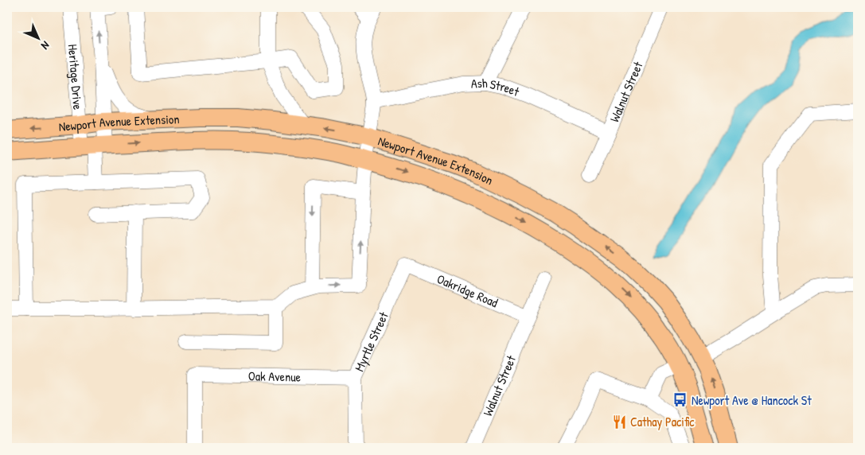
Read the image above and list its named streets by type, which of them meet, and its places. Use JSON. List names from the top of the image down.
{
  "streets": {
    "main road": ["Newport Avenue Extension"],
    "street": [
      "Heritage Drive",
      "Ash Street",
      "Walnut Street",
      "Oakridge Road",
      "Myrtle Street",
      "Oak Avenue"
    ]
  },
  "crossings": [
    ["Heritage Drive", "Newport Avenue Extension"],
    ["Ash Street", "Walnut Street"],
    ["Walnut Street", "Oakridge Road"],
    ["Oakridge Road", "Myrtle Street"],
    ["Myrtle Street", "Oak Avenue"]
  ],
  "places": {
    "bus stop": ["Newport Ave @ Hancock St"],
    "restaurant": ["Cathay Pacific"]
  },
  "north": "bottom right"
}
